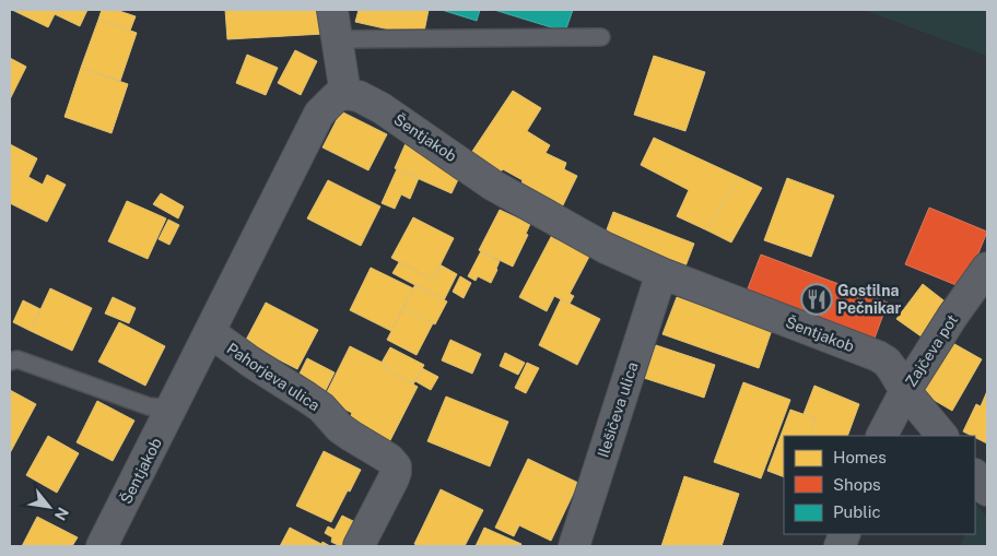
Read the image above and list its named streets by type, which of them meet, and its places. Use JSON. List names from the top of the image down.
{
  "streets": {
    "street": [
      "Šentjakob",
      "Zajčeva pot",
      "Pahorjeva ulica",
      "Ilešičeva ulica"
    ]
  },
  "crossings": [
    ["Šentjakob", "Zajčeva pot"],
    ["Šentjakob", "Pahorjeva ulica"],
    ["Šentjakob", "Ilešičeva ulica"]
  ],
  "places": {
    "restaurant": ["Gostilna Pečnikar"]
  },
  "legend": ["Homes", "Shops", "Public"],
  "north": "bottom right"
}
